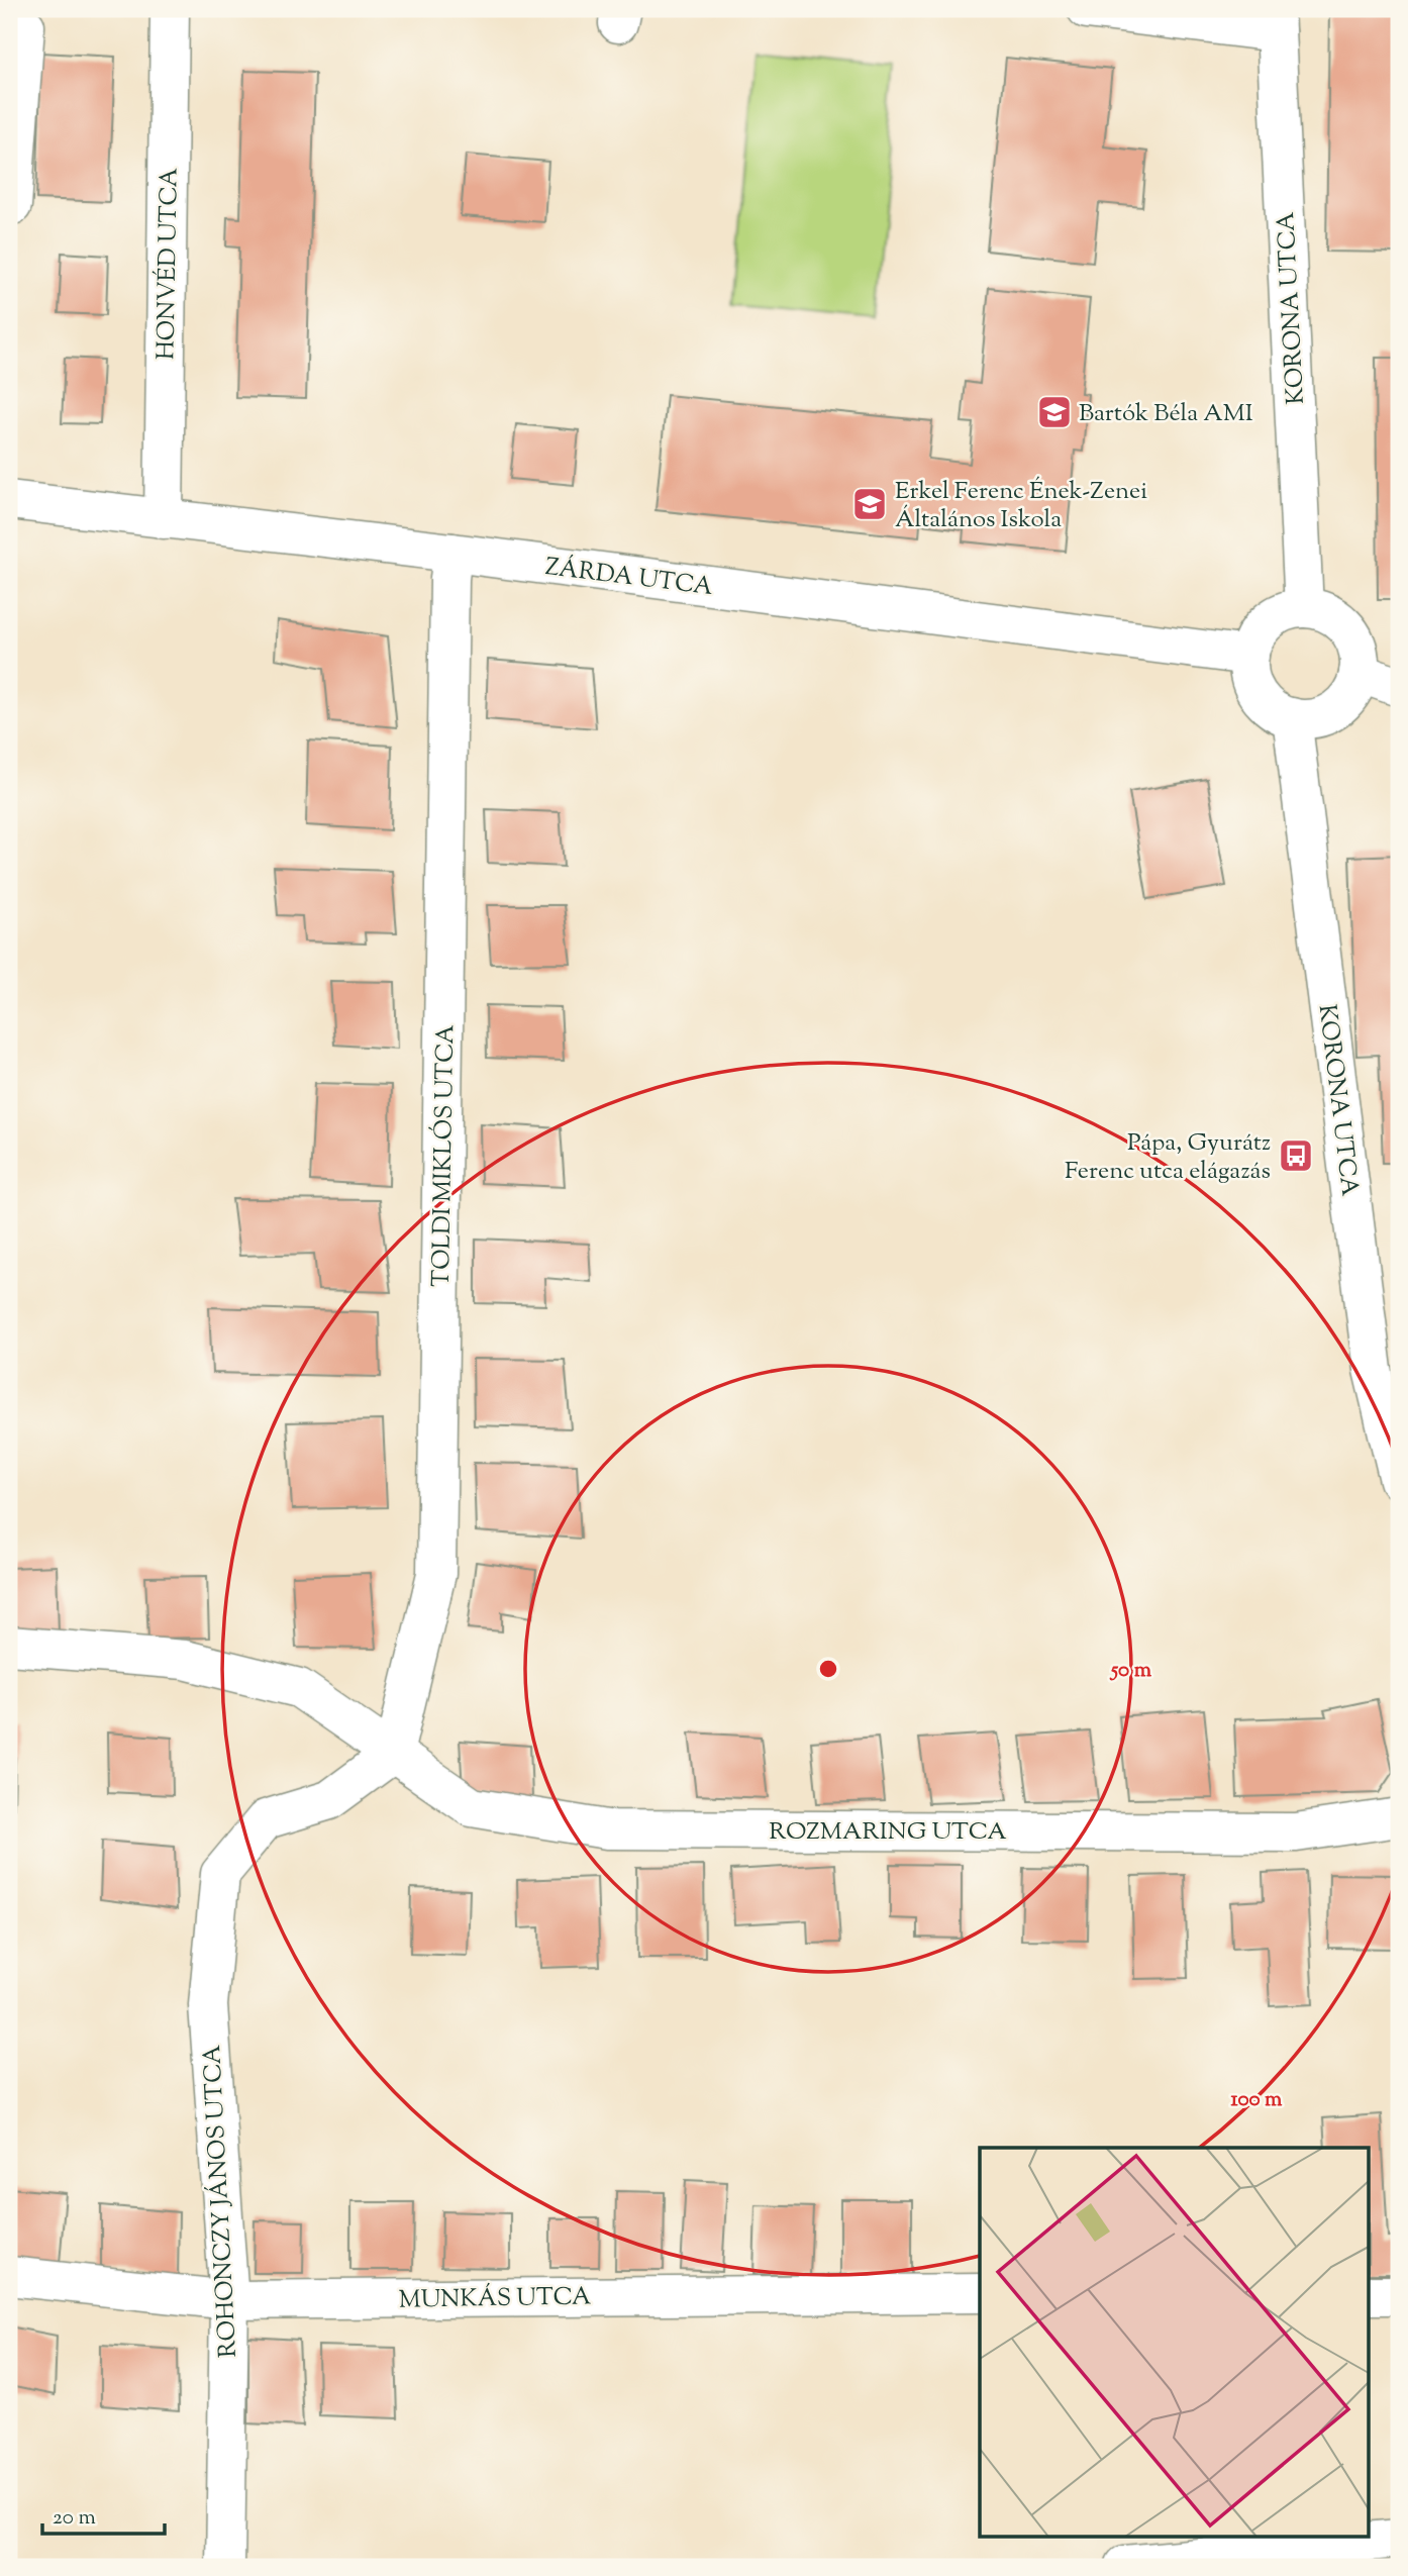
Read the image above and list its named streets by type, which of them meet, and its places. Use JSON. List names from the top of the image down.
{
  "streets": {
    "street": [
      "HONVÉD UTCA",
      "KORONA UTCA",
      "ZÁRDA UTCA",
      "TOLDI MIKLÓS UTCA",
      "ROZMARING UTCA",
      "ROHONCZY JÁNOS UTCA",
      "MUNKÁS UTCA"
    ]
  },
  "crossings": [
    ["HONVÉD UTCA", "ZÁRDA UTCA"],
    ["KORONA UTCA", "ZÁRDA UTCA"],
    ["ZÁRDA UTCA", "TOLDI MIKLÓS UTCA"],
    ["TOLDI MIKLÓS UTCA", "ROZMARING UTCA"],
    ["TOLDI MIKLÓS UTCA", "ROHONCZY JÁNOS UTCA"],
    ["ROZMARING UTCA", "ROHONCZY JÁNOS UTCA"],
    ["ROHONCZY JÁNOS UTCA", "MUNKÁS UTCA"]
  ],
  "places": {
    "school or university": ["Bartók Béla AMI", "Erkel Ferenc Ének-Zenei Általános Iskola"],
    "bus stop": ["Pápa, Gyurátz Ferenc utca elágazás"]
  },
  "scale_bar": "20 m",
  "rings": ["50 m", "100 m"]
}
